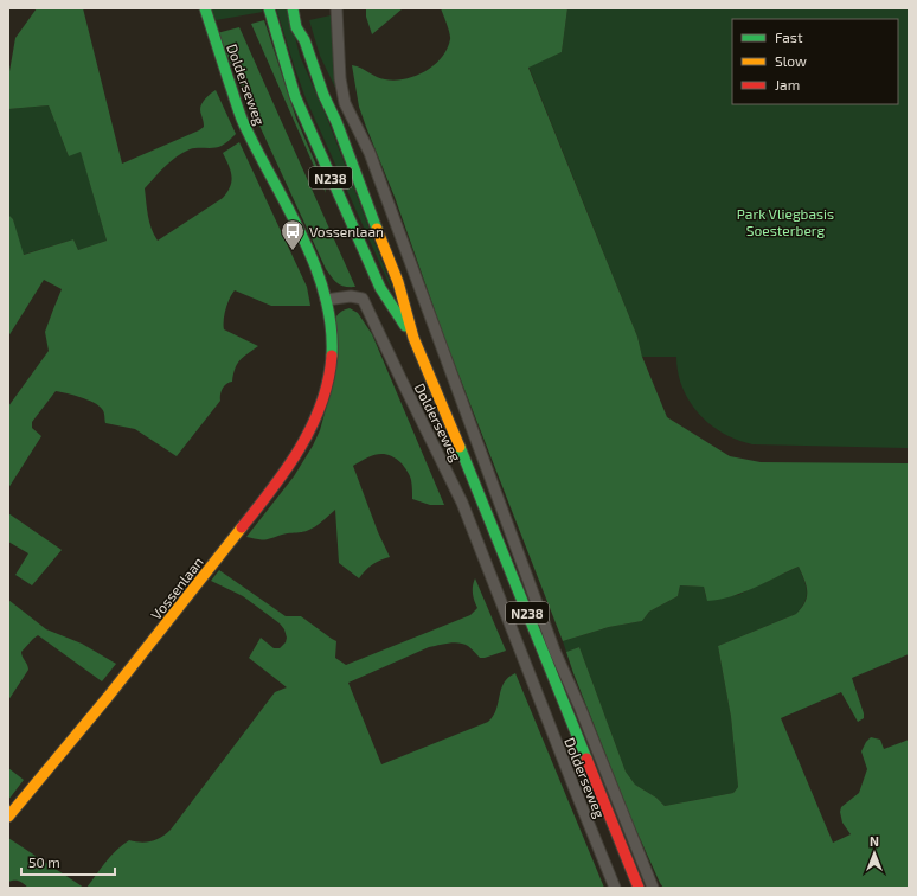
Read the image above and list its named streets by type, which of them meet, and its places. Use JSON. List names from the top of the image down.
{
  "streets": {
    "main road": ["Dolderseweg", "N238", "Vossenlaan"]
  },
  "crossings": [
    ["Dolderseweg", "Vossenlaan"]
  ],
  "parks": ["Park Vliegbasis Soesterberg"],
  "places": {
    "bus stop": ["Vossenlaan"]
  },
  "legend": ["Fast", "Slow", "Jam"],
  "scale_bar": "50 m",
  "north": "top"
}
